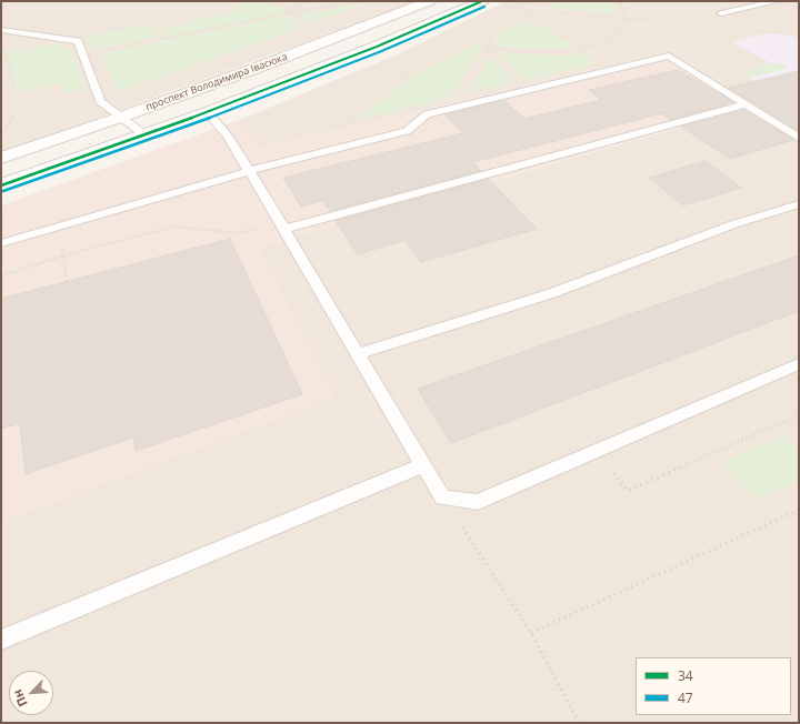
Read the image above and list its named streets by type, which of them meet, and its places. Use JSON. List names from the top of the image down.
{
  "streets": {
    "main road": ["проспект Володимира Івасюка"]
  },
  "lines": ["transit line 34", "transit line 47"],
  "legend": ["34", "47"],
  "north": "bottom left"
}
